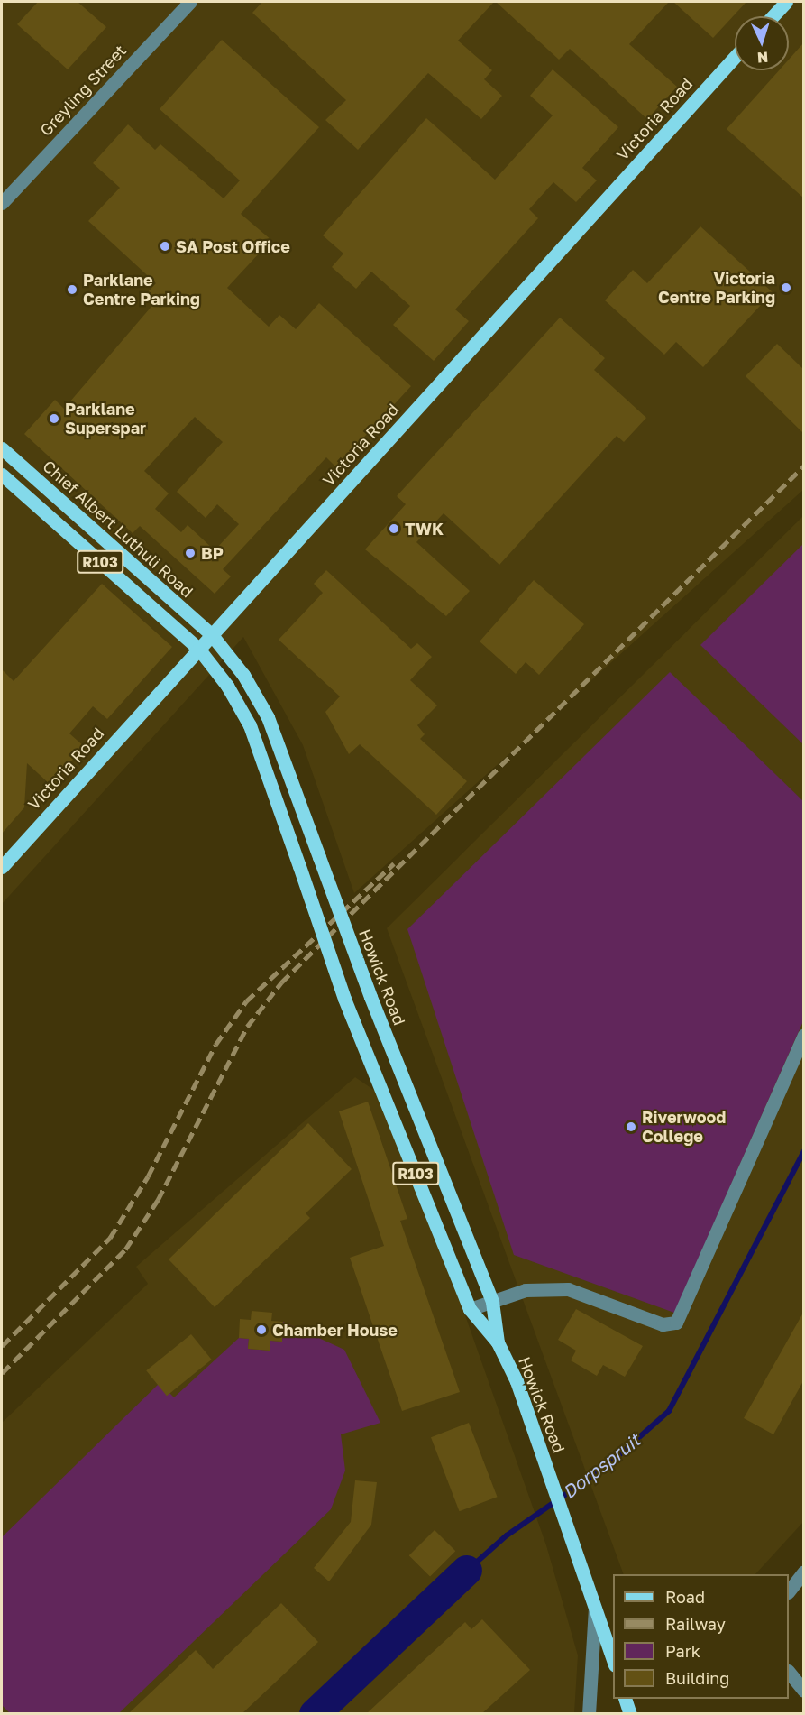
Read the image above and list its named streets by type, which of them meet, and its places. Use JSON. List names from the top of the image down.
{
  "streets": {
    "main road": [
      "Victoria Road",
      "Chief Albert Luthuli Road",
      "R103",
      "Howick Road"
    ],
    "street": ["Greyling Street"]
  },
  "crossings": [
    ["Victoria Road", "Chief Albert Luthuli Road"],
    ["Victoria Road", "R103"],
    ["Victoria Road", "Howick Road"],
    ["Chief Albert Luthuli Road", "Howick Road"],
    ["R103", "Howick Road"]
  ],
  "water": ["Dorpspruit"],
  "places": [
    "SA Post Office",
    "Victoria Centre Parking",
    "Parklane Centre Parking",
    "Parklane Superspar",
    "TWK",
    "BP",
    "Riverwood College",
    "Chamber House"
  ],
  "legend": [
    "Road",
    "Railway",
    "Park",
    "Building"
  ],
  "north": "bottom"
}
